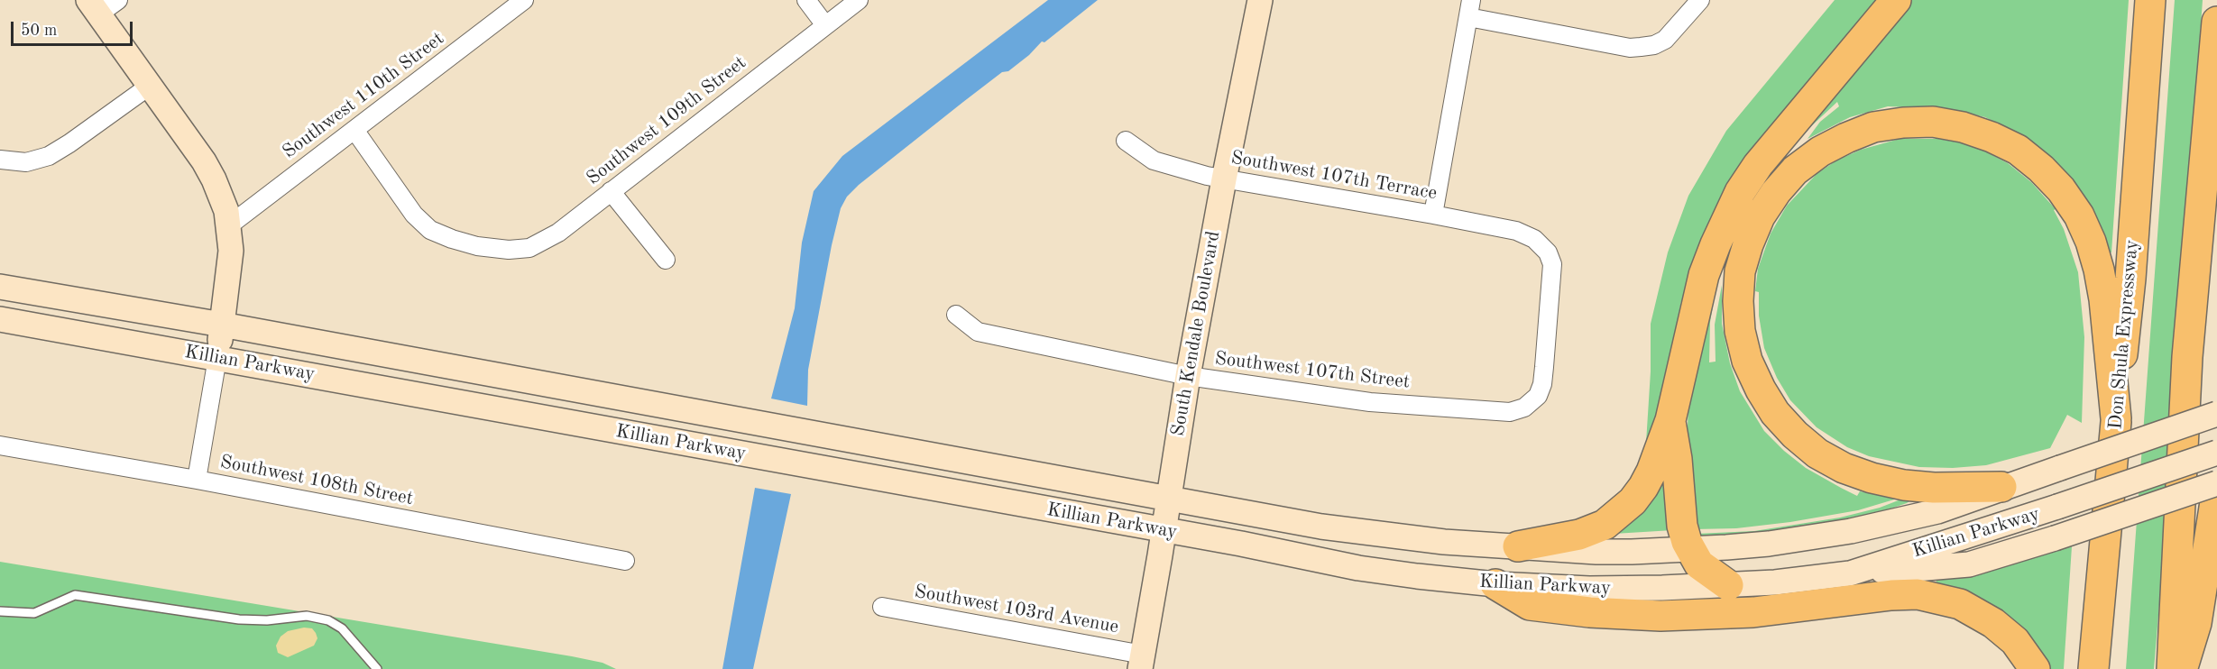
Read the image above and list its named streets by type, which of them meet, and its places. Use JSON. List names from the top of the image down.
{
  "streets": {
    "highway": ["Don Shula Expressway"],
    "main road": ["South Kendale Boulevard", "Killian Parkway"],
    "street": [
      "Southwest 110th Street",
      "Southwest 109th Street",
      "Southwest 107th Terrace",
      "Southwest 107th Street",
      "Southwest 108th Street",
      "Southwest 103rd Avenue"
    ]
  },
  "crossings": [
    ["Southwest 110th Street", "Southwest 109th Street"],
    ["Southwest 107th Terrace", "South Kendale Boulevard"],
    ["Southwest 107th Terrace", "Southwest 107th Street"],
    ["South Kendale Boulevard", "Killian Parkway"],
    ["South Kendale Boulevard", "Southwest 107th Street"],
    ["South Kendale Boulevard", "Southwest 103rd Avenue"]
  ],
  "scale_bar": "50 m"
}
